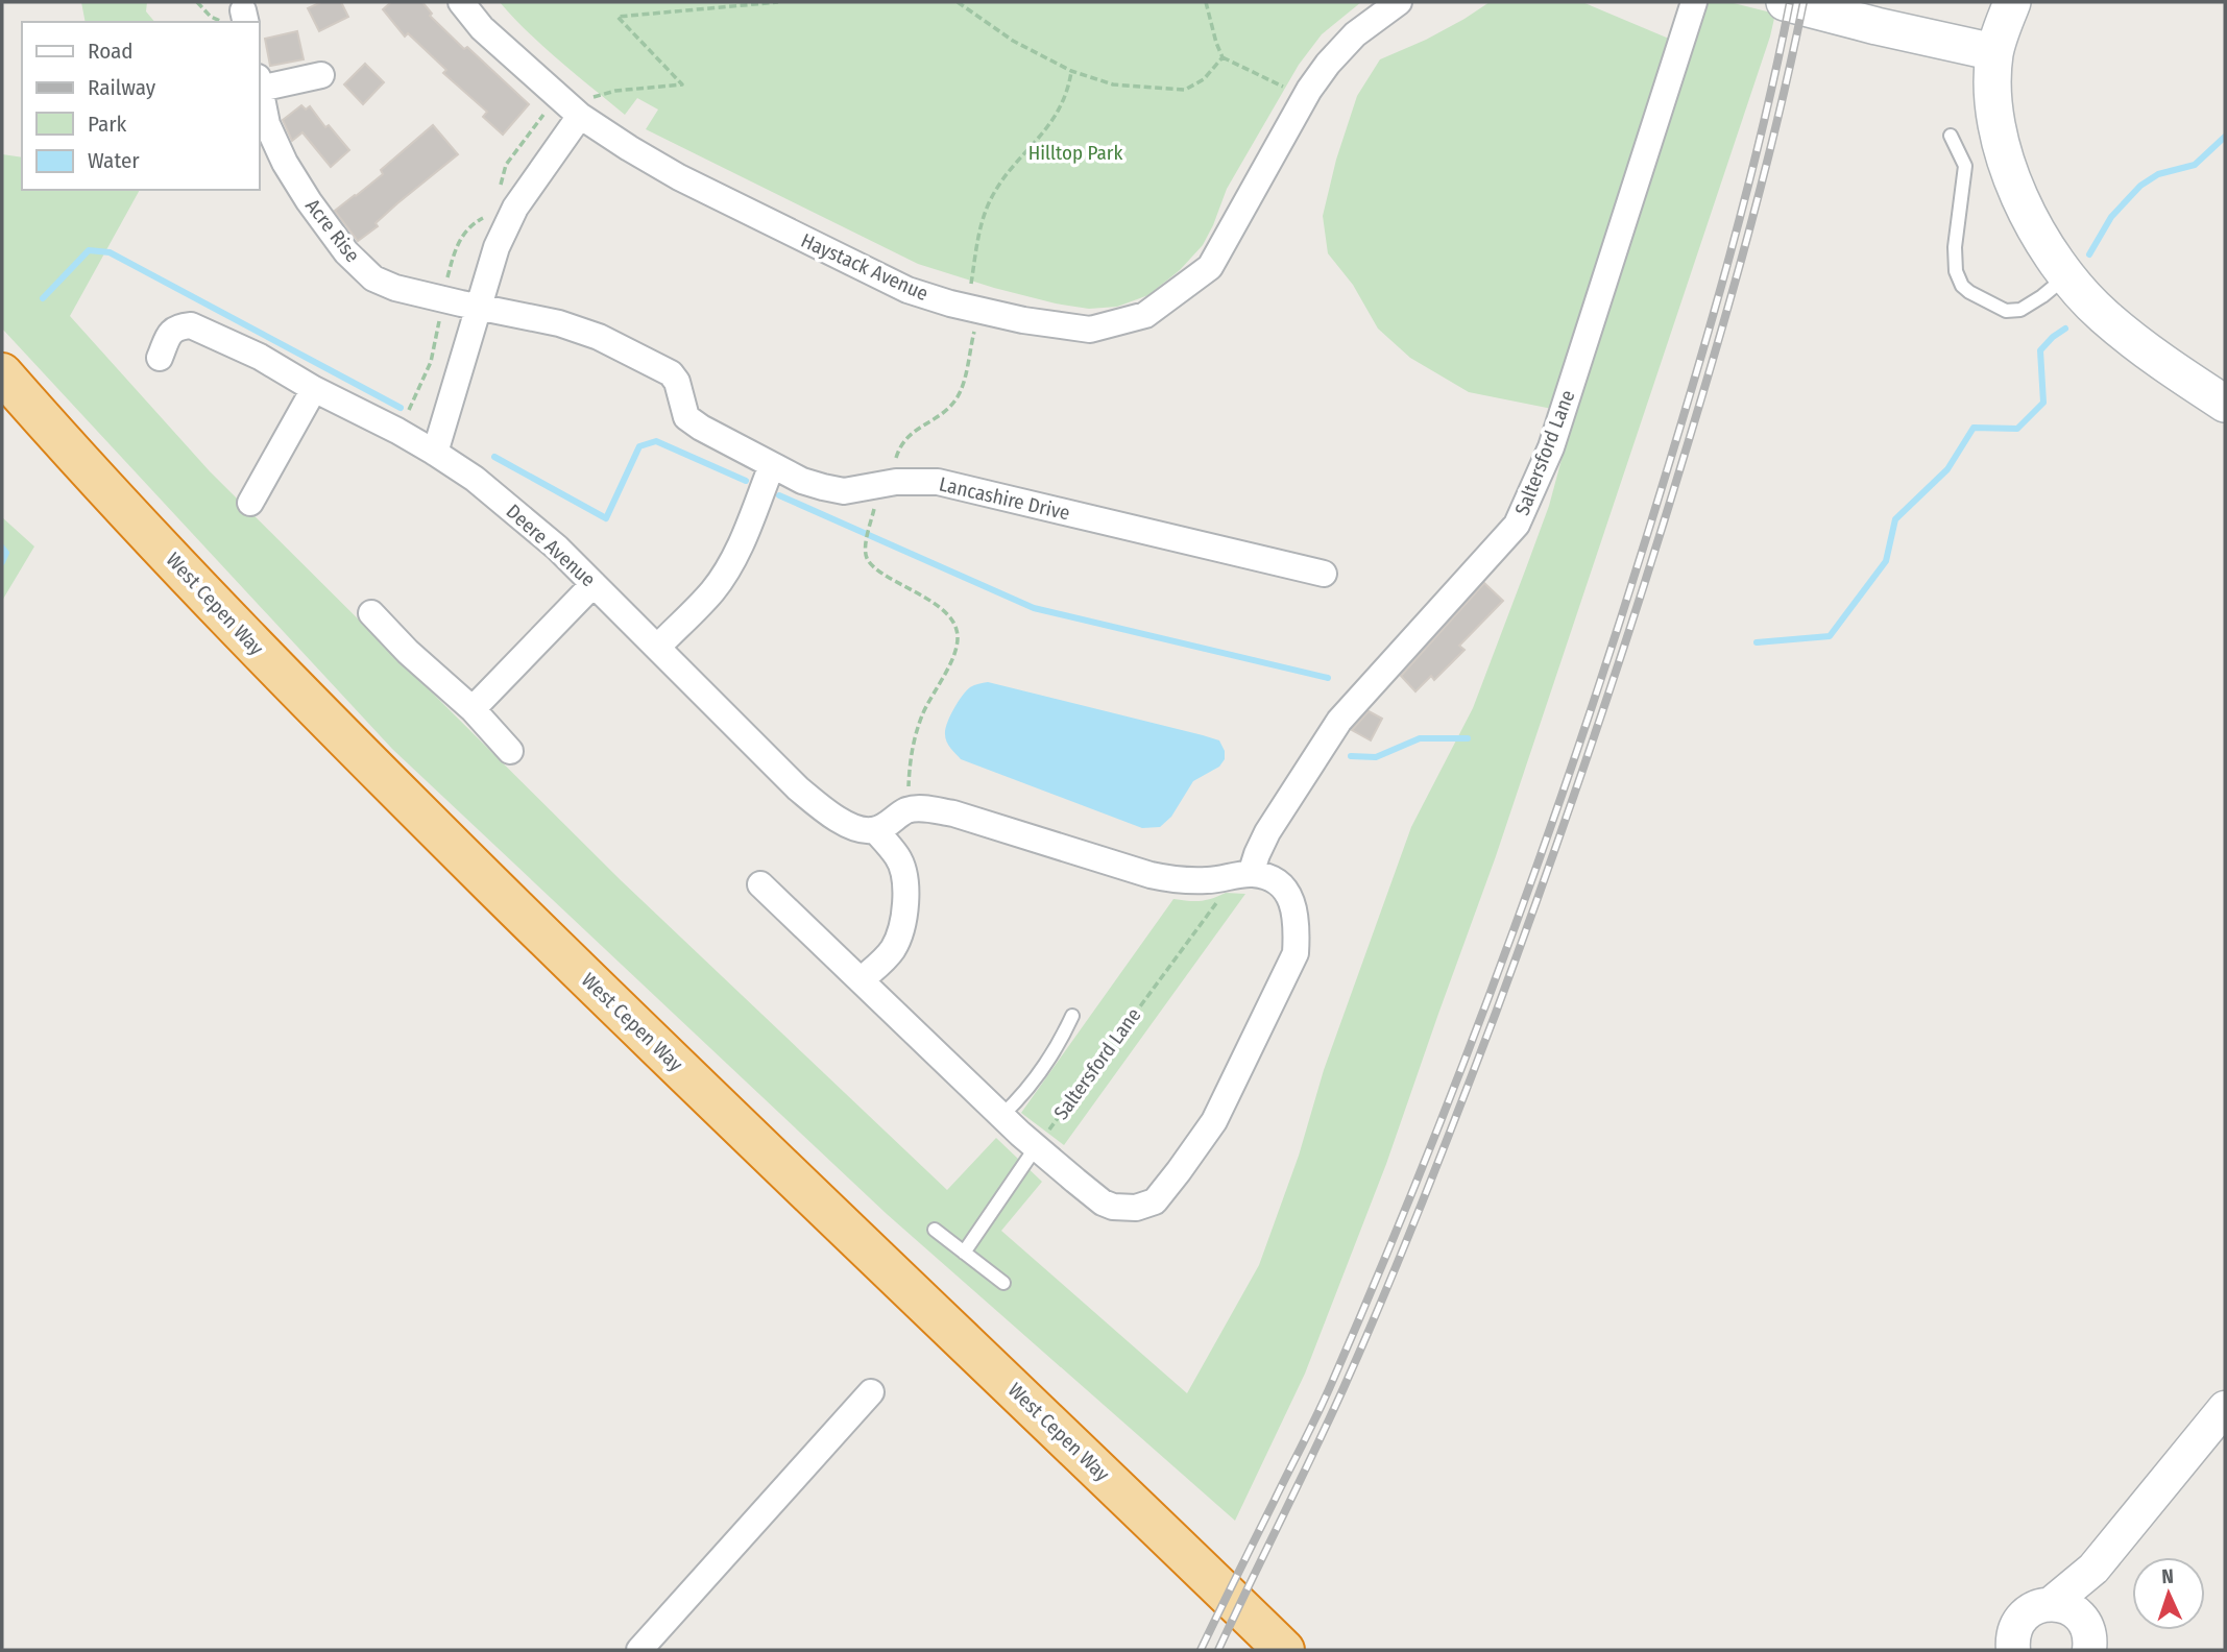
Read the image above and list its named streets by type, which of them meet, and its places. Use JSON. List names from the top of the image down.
{
  "streets": {
    "highway": ["West Cepen Way"],
    "street": [
      "Acre Rise",
      "Haystack Avenue",
      "Saltersford Lane",
      "Lancashire Drive",
      "Deere Avenue"
    ]
  },
  "crossings": [
    ["Acre Rise", "Lancashire Drive"]
  ],
  "parks": ["Hilltop Park"],
  "legend": [
    "Road",
    "Railway",
    "Park",
    "Water"
  ],
  "north": "top"
}
